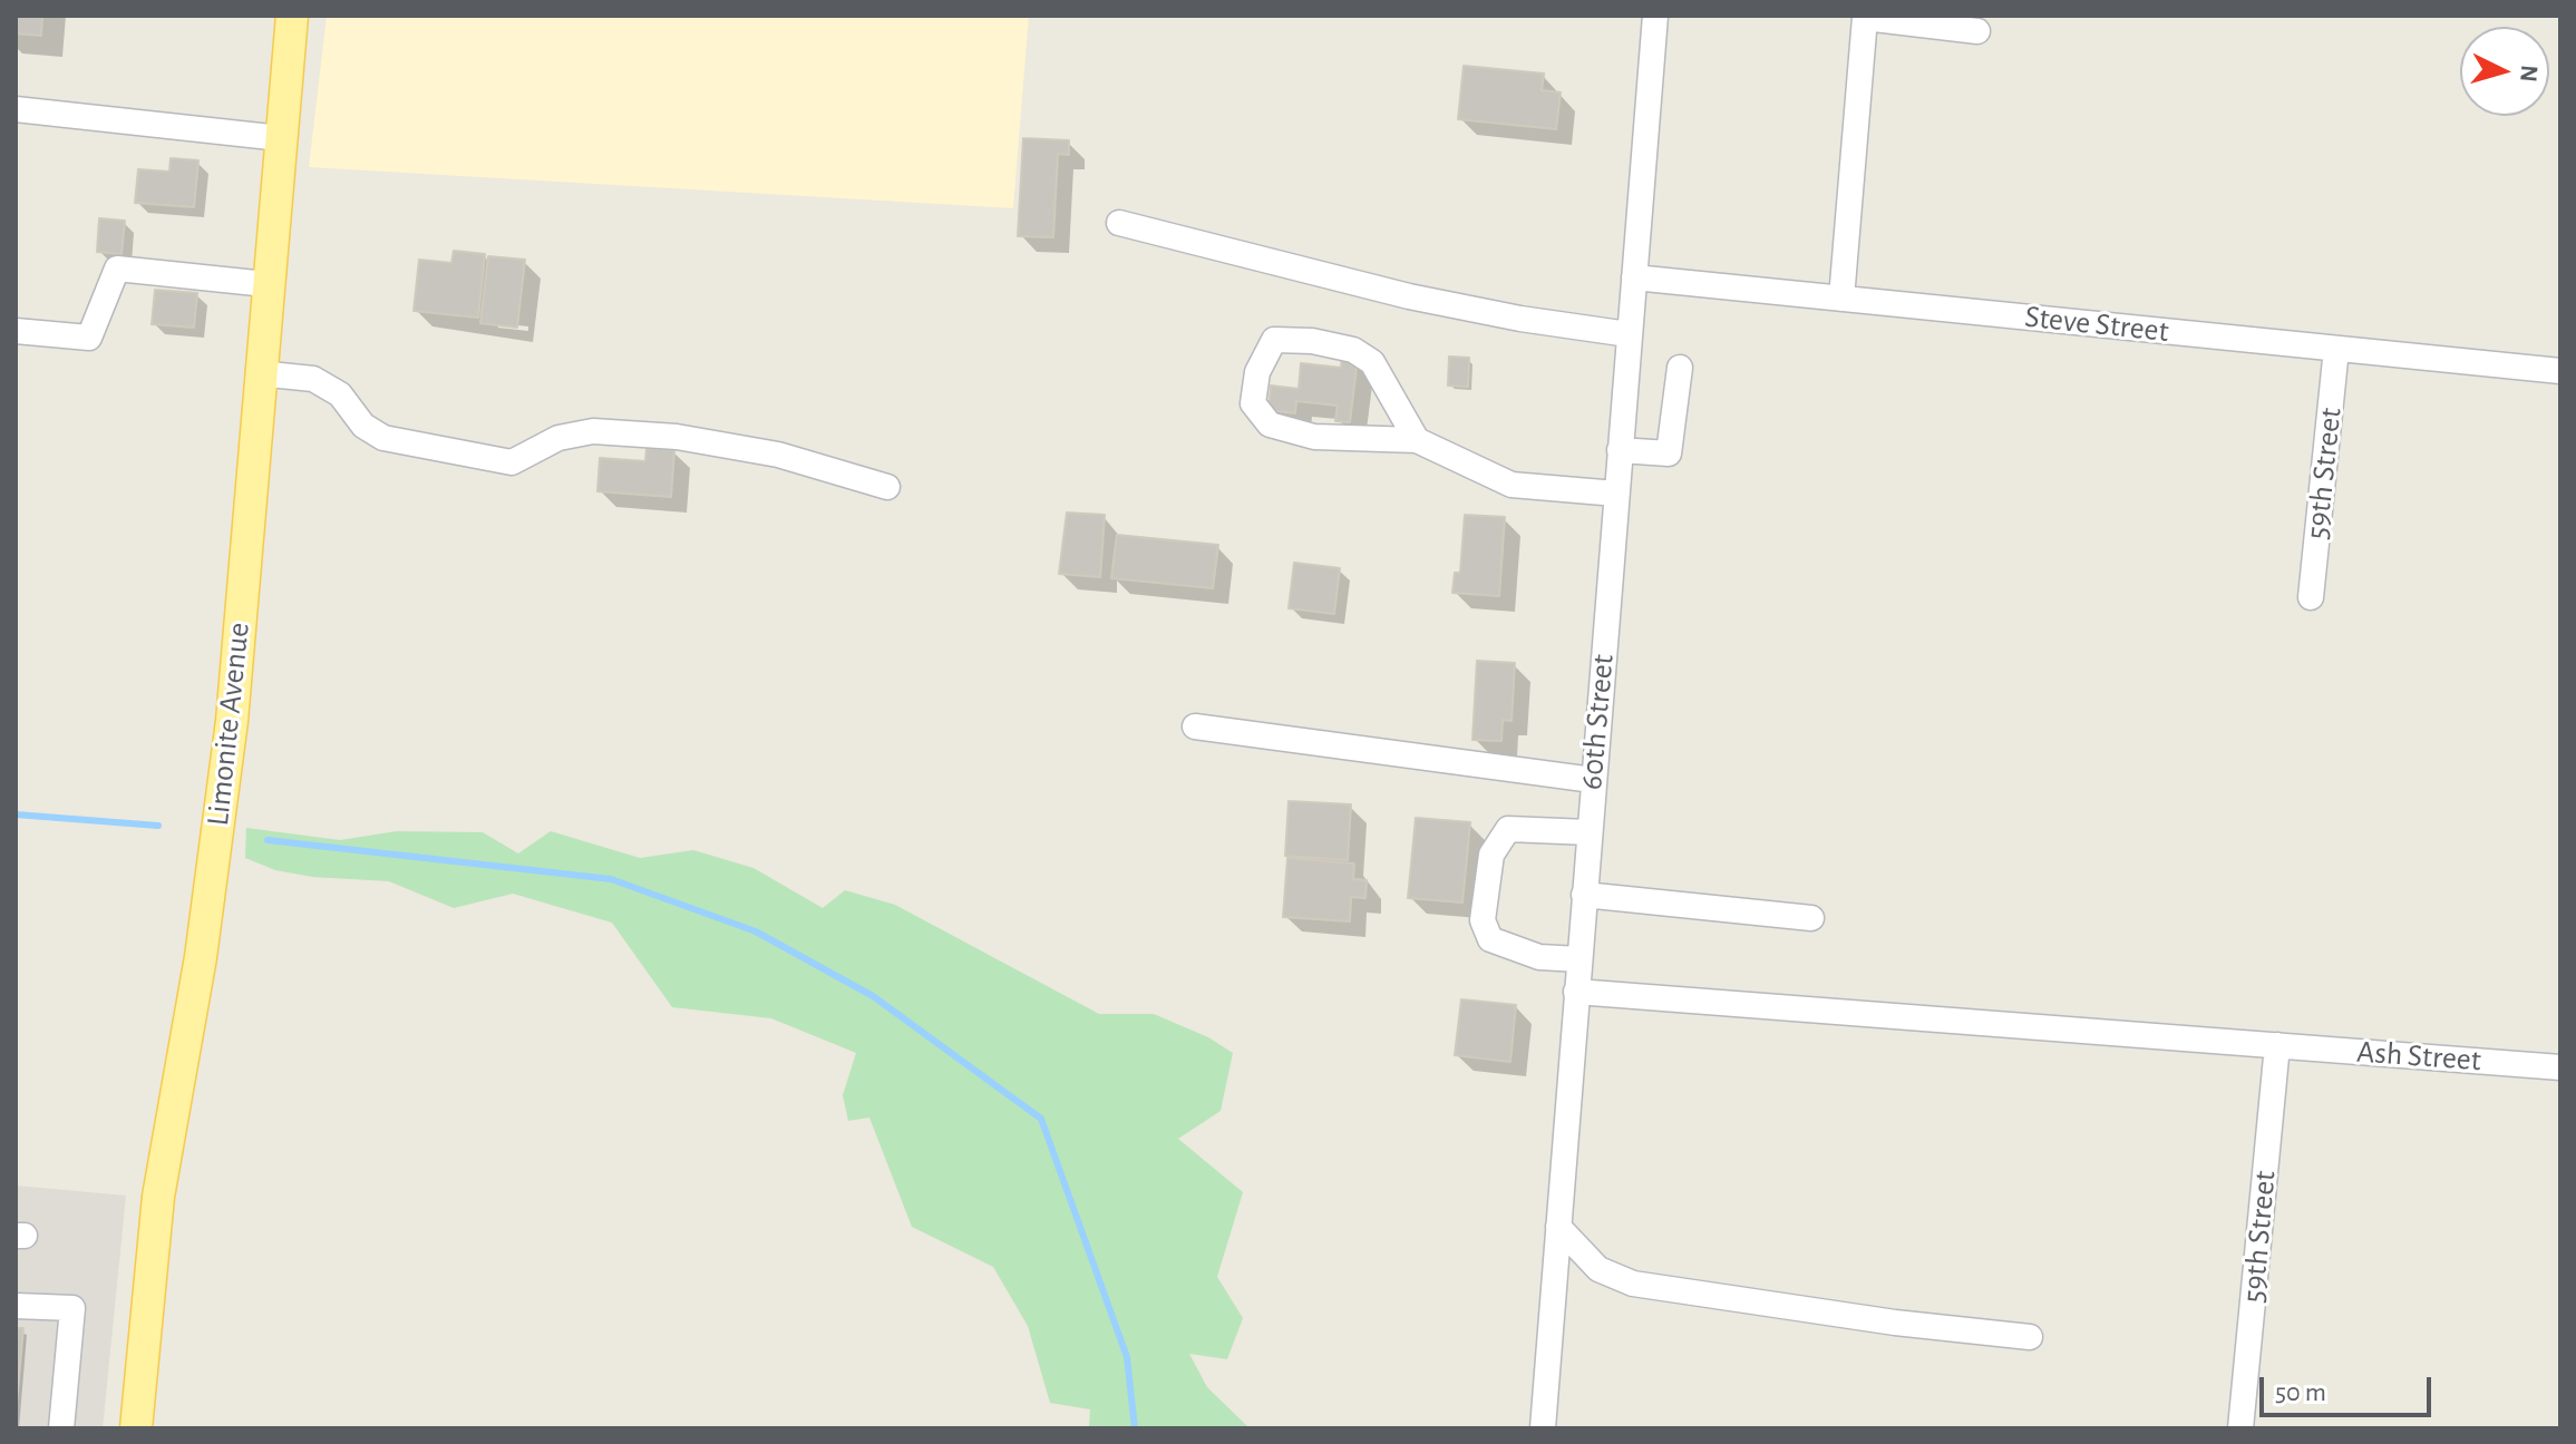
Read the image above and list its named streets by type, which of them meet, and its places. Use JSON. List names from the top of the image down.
{
  "streets": {
    "main road": ["Limonite Avenue"],
    "street": [
      "Steve Street",
      "59th Street",
      "60th Street",
      "Ash Street"
    ]
  },
  "crossings": [
    ["Steve Street", "59th Street"],
    ["Steve Street", "60th Street"],
    ["59th Street", "Ash Street"],
    ["60th Street", "Ash Street"]
  ],
  "scale_bar": "50 m",
  "north": "right"
}
